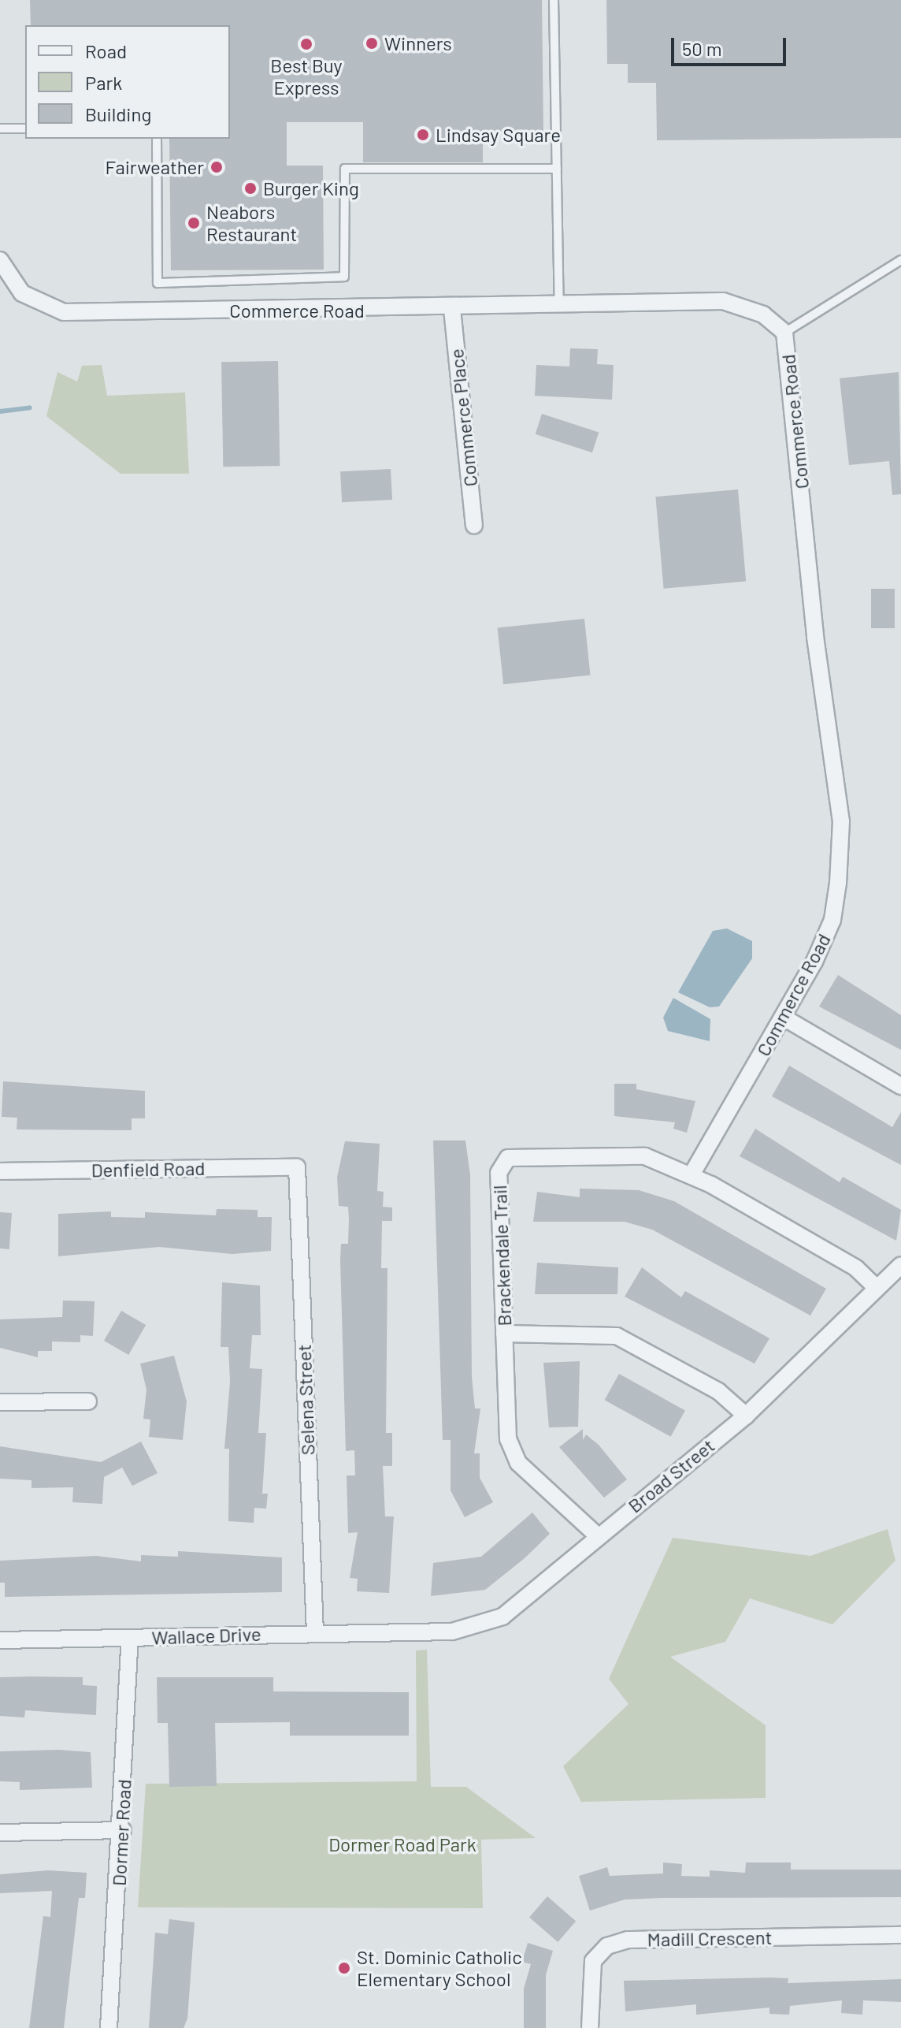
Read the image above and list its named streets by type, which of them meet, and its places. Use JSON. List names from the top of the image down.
{
  "streets": {
    "street": [
      "Commerce Road",
      "Commerce Place",
      "Denfield Road",
      "Brackendale Trail",
      "Selena Street",
      "Broad Street",
      "Wallace Drive",
      "Dormer Road",
      "Madill Crescent"
    ]
  },
  "crossings": [
    ["Commerce Road", "Commerce Place"],
    ["Commerce Road", "Brackendale Trail"],
    ["Denfield Road", "Selena Street"],
    ["Brackendale Trail", "Broad Street"],
    ["Selena Street", "Wallace Drive"],
    ["Broad Street", "Wallace Drive"],
    ["Wallace Drive", "Dormer Road"]
  ],
  "parks": ["Dormer Road Park"],
  "places": [
    "Winners",
    "Best Buy Express",
    "Lindsay Square",
    "Fairweather",
    "Burger King",
    "Neabors Restaurant",
    "St. Dominic Catholic Elementary School"
  ],
  "legend": ["Road", "Park", "Building"],
  "scale_bar": "50 m"
}
